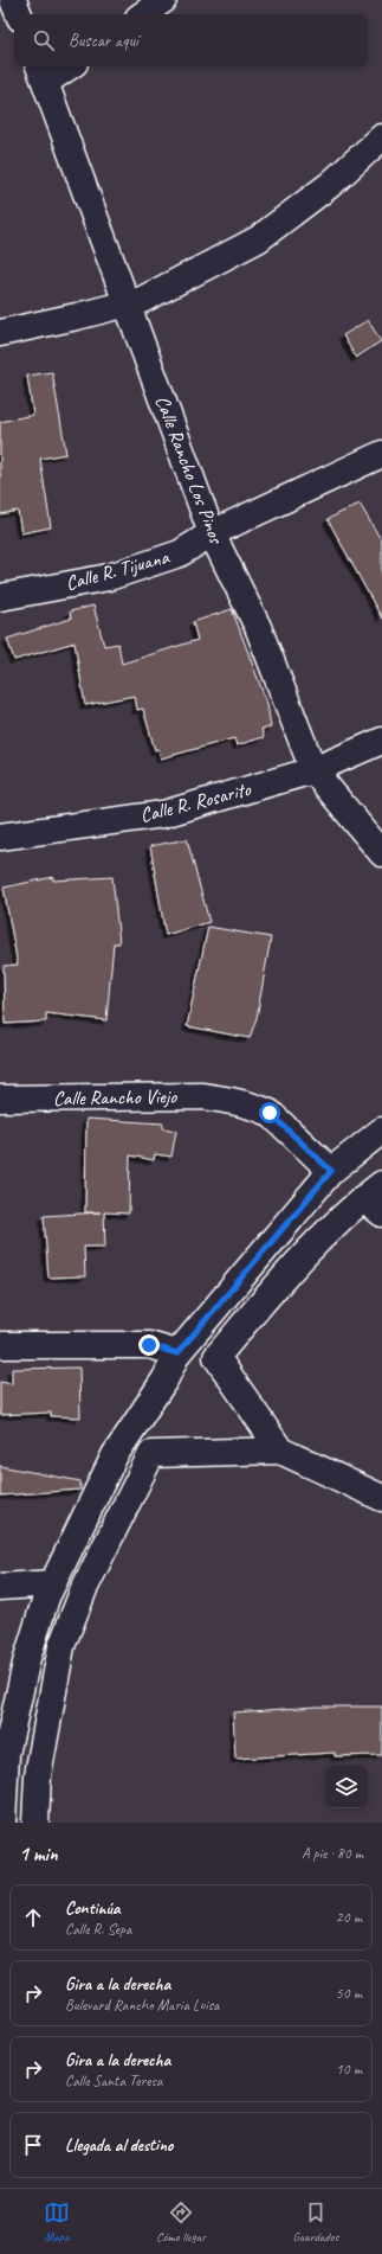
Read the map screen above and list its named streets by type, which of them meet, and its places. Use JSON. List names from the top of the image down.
{
  "streets": {
    "street": [
      "Calle Rancho Los Pinos",
      "Calle R. Tijuana",
      "Calle R. Rosarito",
      "Calle Rancho Viejo"
    ]
  },
  "crossings": [
    ["Calle Rancho Los Pinos", "Calle R. Tijuana"],
    ["Calle Rancho Los Pinos", "Calle R. Rosarito"]
  ],
  "page": {
    "search": "Buscar aquí",
    "heading": ["1 min", "A pie · 80 m"],
    "list": [
      ["Continúa", "Calle R. Sepa", "20 m"],
      ["Gira a la derecha", "Bulevard Rancho Maria Luisa", "50 m"],
      ["Gira a la derecha", "Calle Santa Teresa", "10 m"],
      "Llegada al destino"
    ],
    "nav": ["Mapa", "Cómo llegar", "Guardados"]
  }
}
